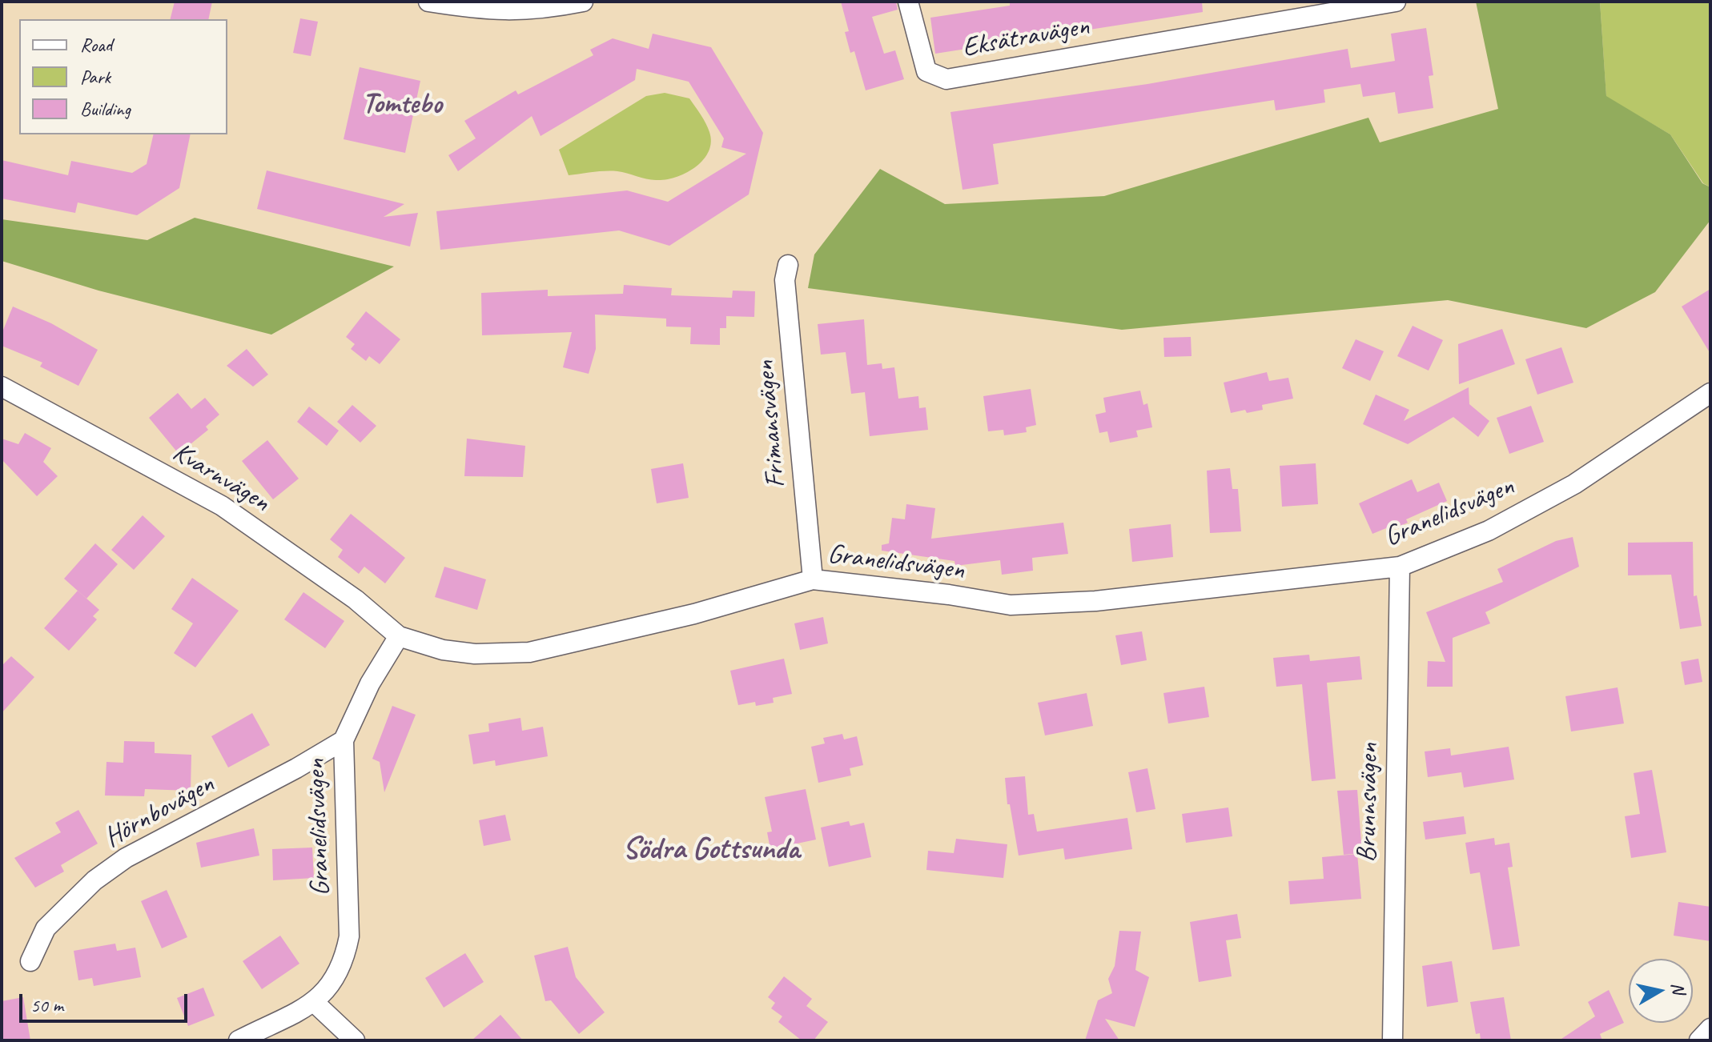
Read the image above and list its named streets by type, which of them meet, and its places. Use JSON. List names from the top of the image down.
{
  "streets": {
    "street": [
      "Eksätravägen",
      "Frimansvägen",
      "Kvarnvägen",
      "Granelidsvägen",
      "Brunnsvägen",
      "Hörnbovägen"
    ]
  },
  "crossings": [
    ["Frimansvägen", "Granelidsvägen"],
    ["Kvarnvägen", "Granelidsvägen"],
    ["Granelidsvägen", "Brunnsvägen"],
    ["Granelidsvägen", "Hörnbovägen"]
  ],
  "districts": ["Tomtebo", "Södra Gottsunda"],
  "legend": ["Road", "Park", "Building"],
  "scale_bar": "50 m",
  "north": "right"
}
